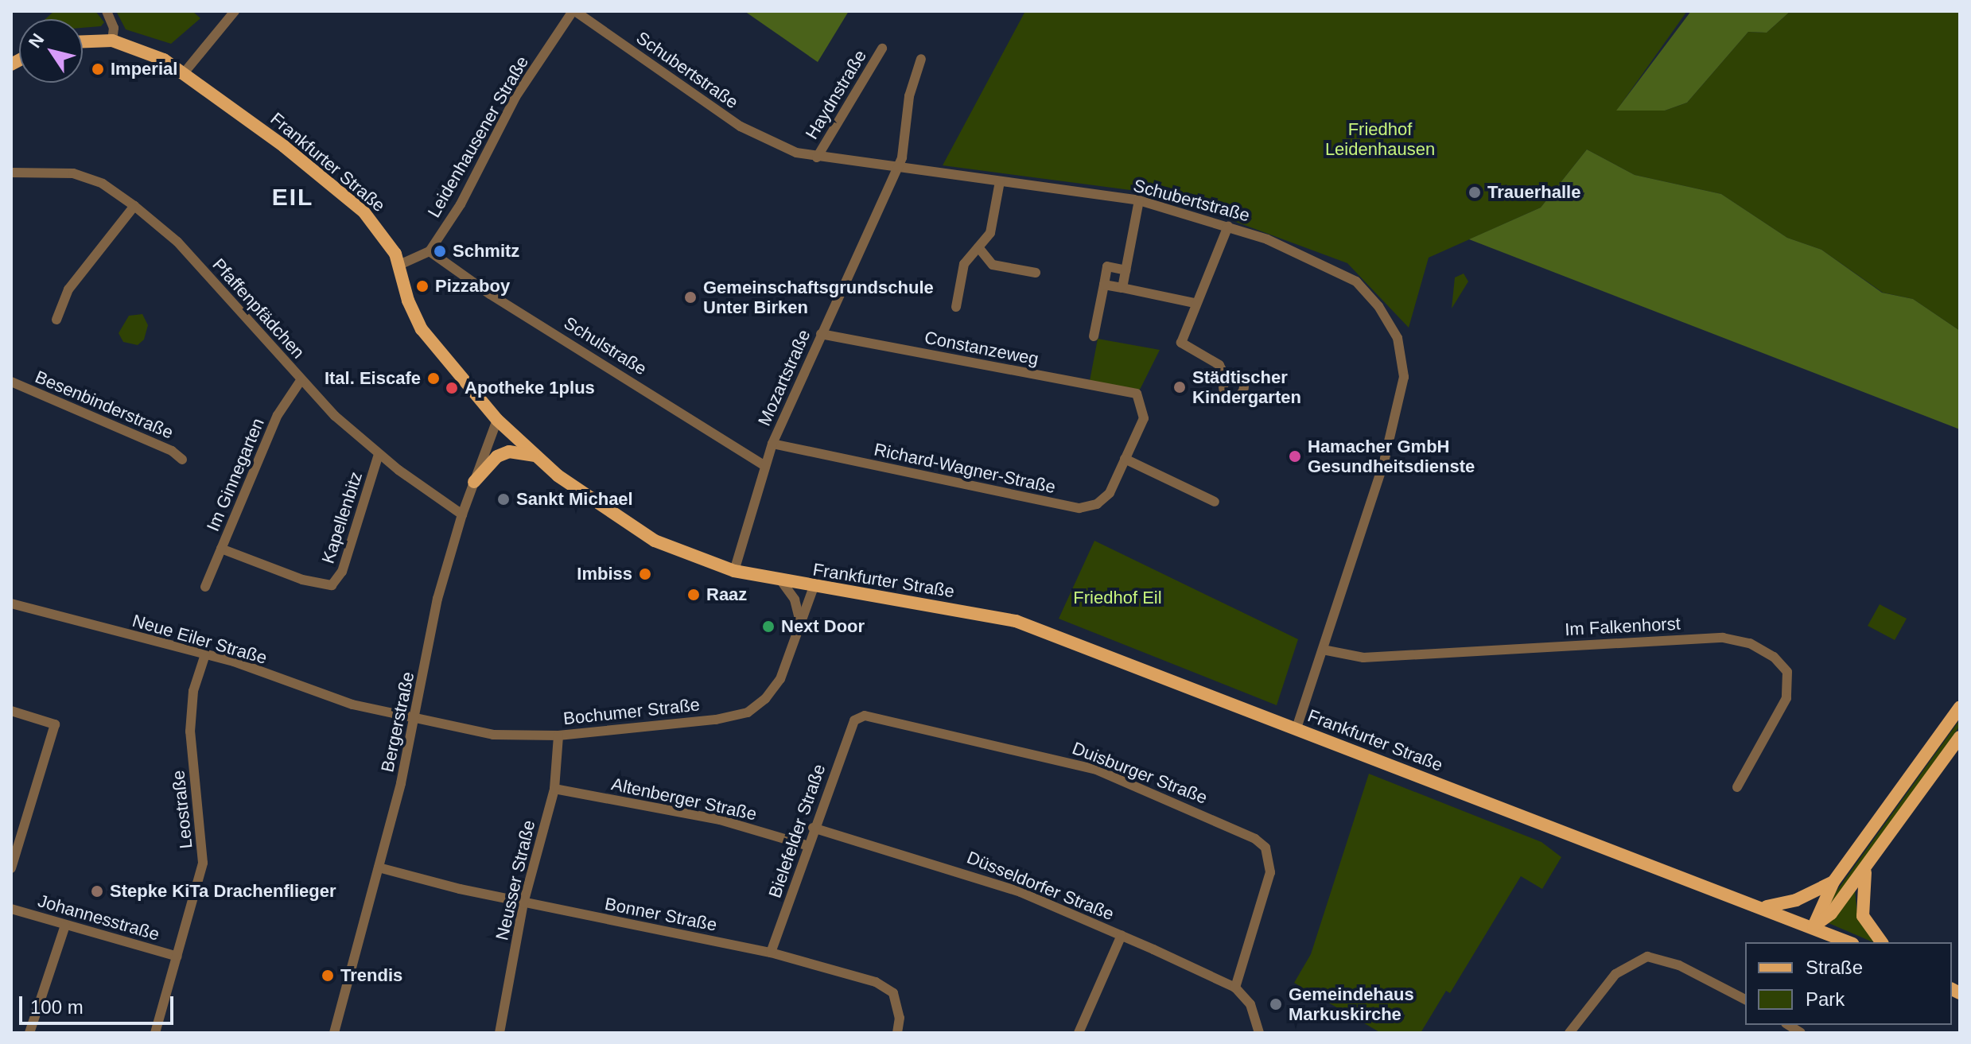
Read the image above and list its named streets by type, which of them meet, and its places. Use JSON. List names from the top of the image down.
{
  "streets": {
    "main road": ["Frankfurter Straße"],
    "street": [
      "Schubertstraße",
      "Haydnstraße",
      "Leidenhausener Straße",
      "Pfaffenpfädchen",
      "Schulstraße",
      "Constanzeweg",
      "Mozartstraße",
      "Besenbinderstraße",
      "Richard-Wagner-Straße",
      "Im Ginnegarten",
      "Kapellenbitz",
      "Im Falkenhorst",
      "Neue Eiler Straße",
      "Bochumer Straße",
      "Bergerstraße",
      "Duisburger Straße",
      "Altenberger Straße",
      "Leostraße",
      "Bielefelder Straße",
      "Neusser Straße",
      "Düsseldorfer Straße",
      "Bonner Straße",
      "Johannesstraße"
    ]
  },
  "crossings": [
    ["Schubertstraße", "Haydnstraße"],
    ["Schubertstraße", "Leidenhausener Straße"],
    ["Schubertstraße", "Frankfurter Straße"],
    ["Schubertstraße", "Mozartstraße"],
    ["Schubertstraße", "Im Falkenhorst"],
    ["Leidenhausener Straße", "Schulstraße"],
    ["Frankfurter Straße", "Mozartstraße"],
    ["Frankfurter Straße", "Bochumer Straße"],
    ["Frankfurter Straße", "Bergerstraße"],
    ["Pfaffenpfädchen", "Im Ginnegarten"],
    ["Pfaffenpfädchen", "Kapellenbitz"],
    ["Pfaffenpfädchen", "Bergerstraße"],
    ["Schulstraße", "Mozartstraße"],
    ["Constanzeweg", "Mozartstraße"],
    ["Constanzeweg", "Richard-Wagner-Straße"],
    ["Mozartstraße", "Richard-Wagner-Straße"],
    ["Im Ginnegarten", "Kapellenbitz"],
    ["Neue Eiler Straße", "Bochumer Straße"],
    ["Neue Eiler Straße", "Bergerstraße"],
    ["Neue Eiler Straße", "Leostraße"],
    ["Bochumer Straße", "Bergerstraße"],
    ["Bochumer Straße", "Neusser Straße"],
    ["Bergerstraße", "Bonner Straße"],
    ["Duisburger Straße", "Bielefelder Straße"],
    ["Duisburger Straße", "Düsseldorfer Straße"],
    ["Altenberger Straße", "Bielefelder Straße"],
    ["Altenberger Straße", "Neusser Straße"],
    ["Leostraße", "Johannesstraße"],
    ["Bielefelder Straße", "Düsseldorfer Straße"],
    ["Bielefelder Straße", "Bonner Straße"],
    ["Neusser Straße", "Bonner Straße"]
  ],
  "districts": ["EIL"],
  "parks": ["Friedhof Leidenhausen", "Friedhof Eil"],
  "places": [
    "Imperial",
    "Trauerhalle",
    "Schmitz",
    "Pizzaboy",
    "Gemeinschaftsgrundschule Unter Birken",
    "Ital. Eiscafe",
    "Städtischer Kindergarten",
    "Apotheke 1plus",
    "Hamacher GmbH Gesundheitsdienste",
    "Sankt Michael",
    "Imbiss",
    "Raaz",
    "Next Door",
    "Stepke KiTa Drachenflieger",
    "Trendis",
    "Gemeindehaus Markuskirche"
  ],
  "legend": ["Straße", "Park"],
  "scale_bar": "100 m",
  "north": "top left"
}
